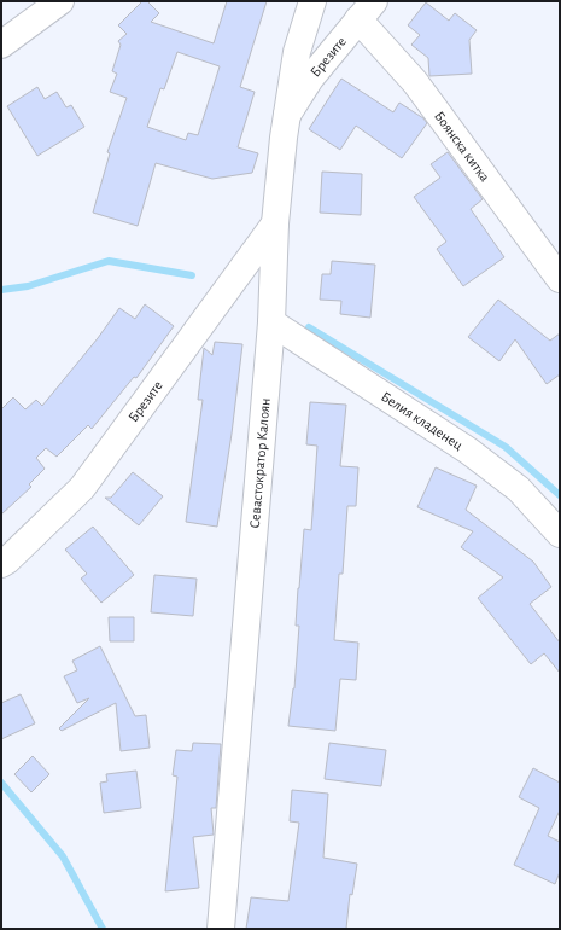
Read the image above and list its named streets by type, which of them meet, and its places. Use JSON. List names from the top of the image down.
{
  "streets": {
    "street": [
      "Брезите",
      "Боянска китка",
      "Белия кладенец",
      "Севастократор Калоян"
    ]
  },
  "crossings": [
    ["Брезите", "Боянска китка"],
    ["Брезите", "Севастократор Калоян"],
    ["Белия кладенец", "Севастократор Калоян"]
  ]
}
